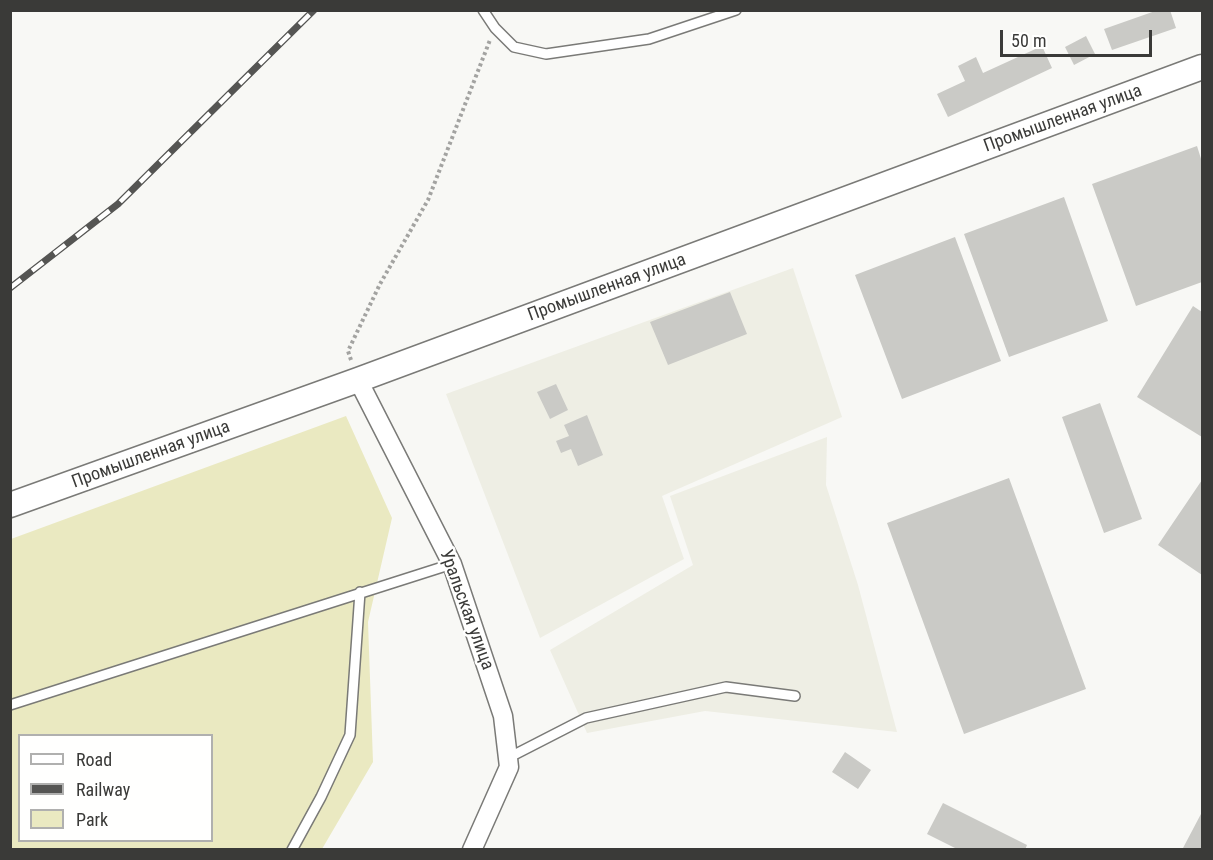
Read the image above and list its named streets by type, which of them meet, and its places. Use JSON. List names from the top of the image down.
{
  "streets": {
    "main road": ["Промышленная улица"],
    "street": ["Уральская улица"]
  },
  "crossings": [
    ["Промышленная улица", "Уральская улица"]
  ],
  "legend": ["Road", "Railway", "Park"],
  "scale_bar": "50 m"
}
